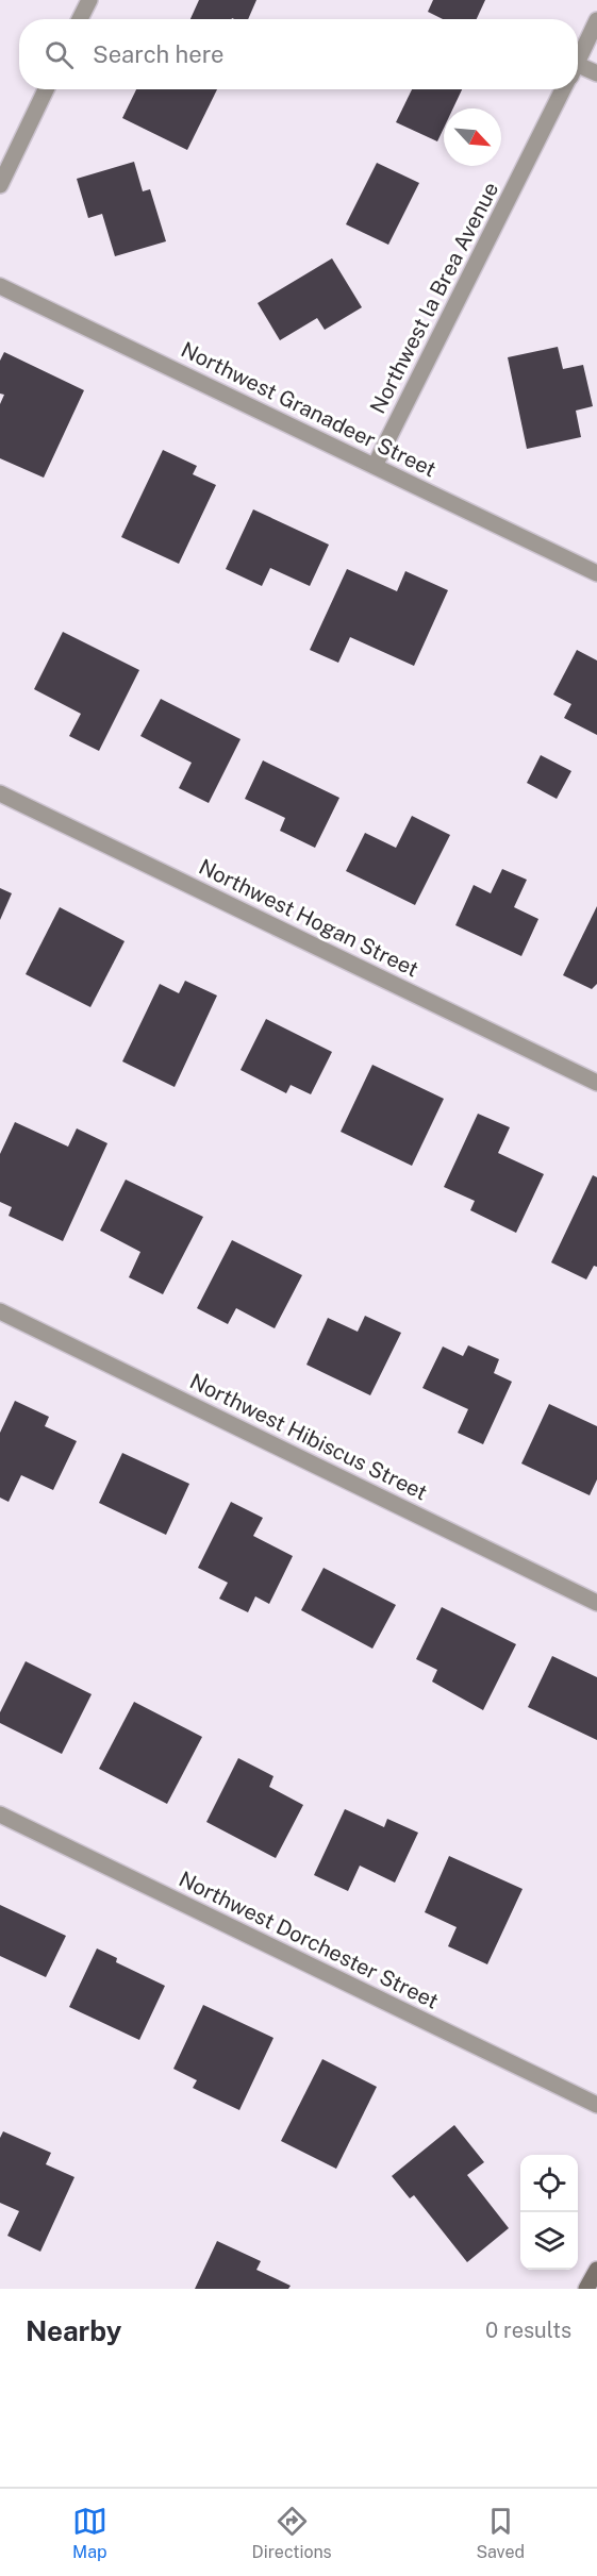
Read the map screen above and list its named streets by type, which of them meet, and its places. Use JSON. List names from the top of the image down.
{
  "streets": {
    "street": [
      "Northwest la Brea Avenue",
      "Northwest Granadeer Street",
      "Northwest Hogan Street",
      "Northwest Hibiscus Street",
      "Northwest Dorchester Street"
    ]
  },
  "crossings": [
    ["Northwest la Brea Avenue", "Northwest Granadeer Street"]
  ],
  "north": "bottom right",
  "page": {
    "search": "Search here",
    "heading": ["Nearby", "0 results"],
    "nav": ["Map", "Directions", "Saved"]
  }
}
